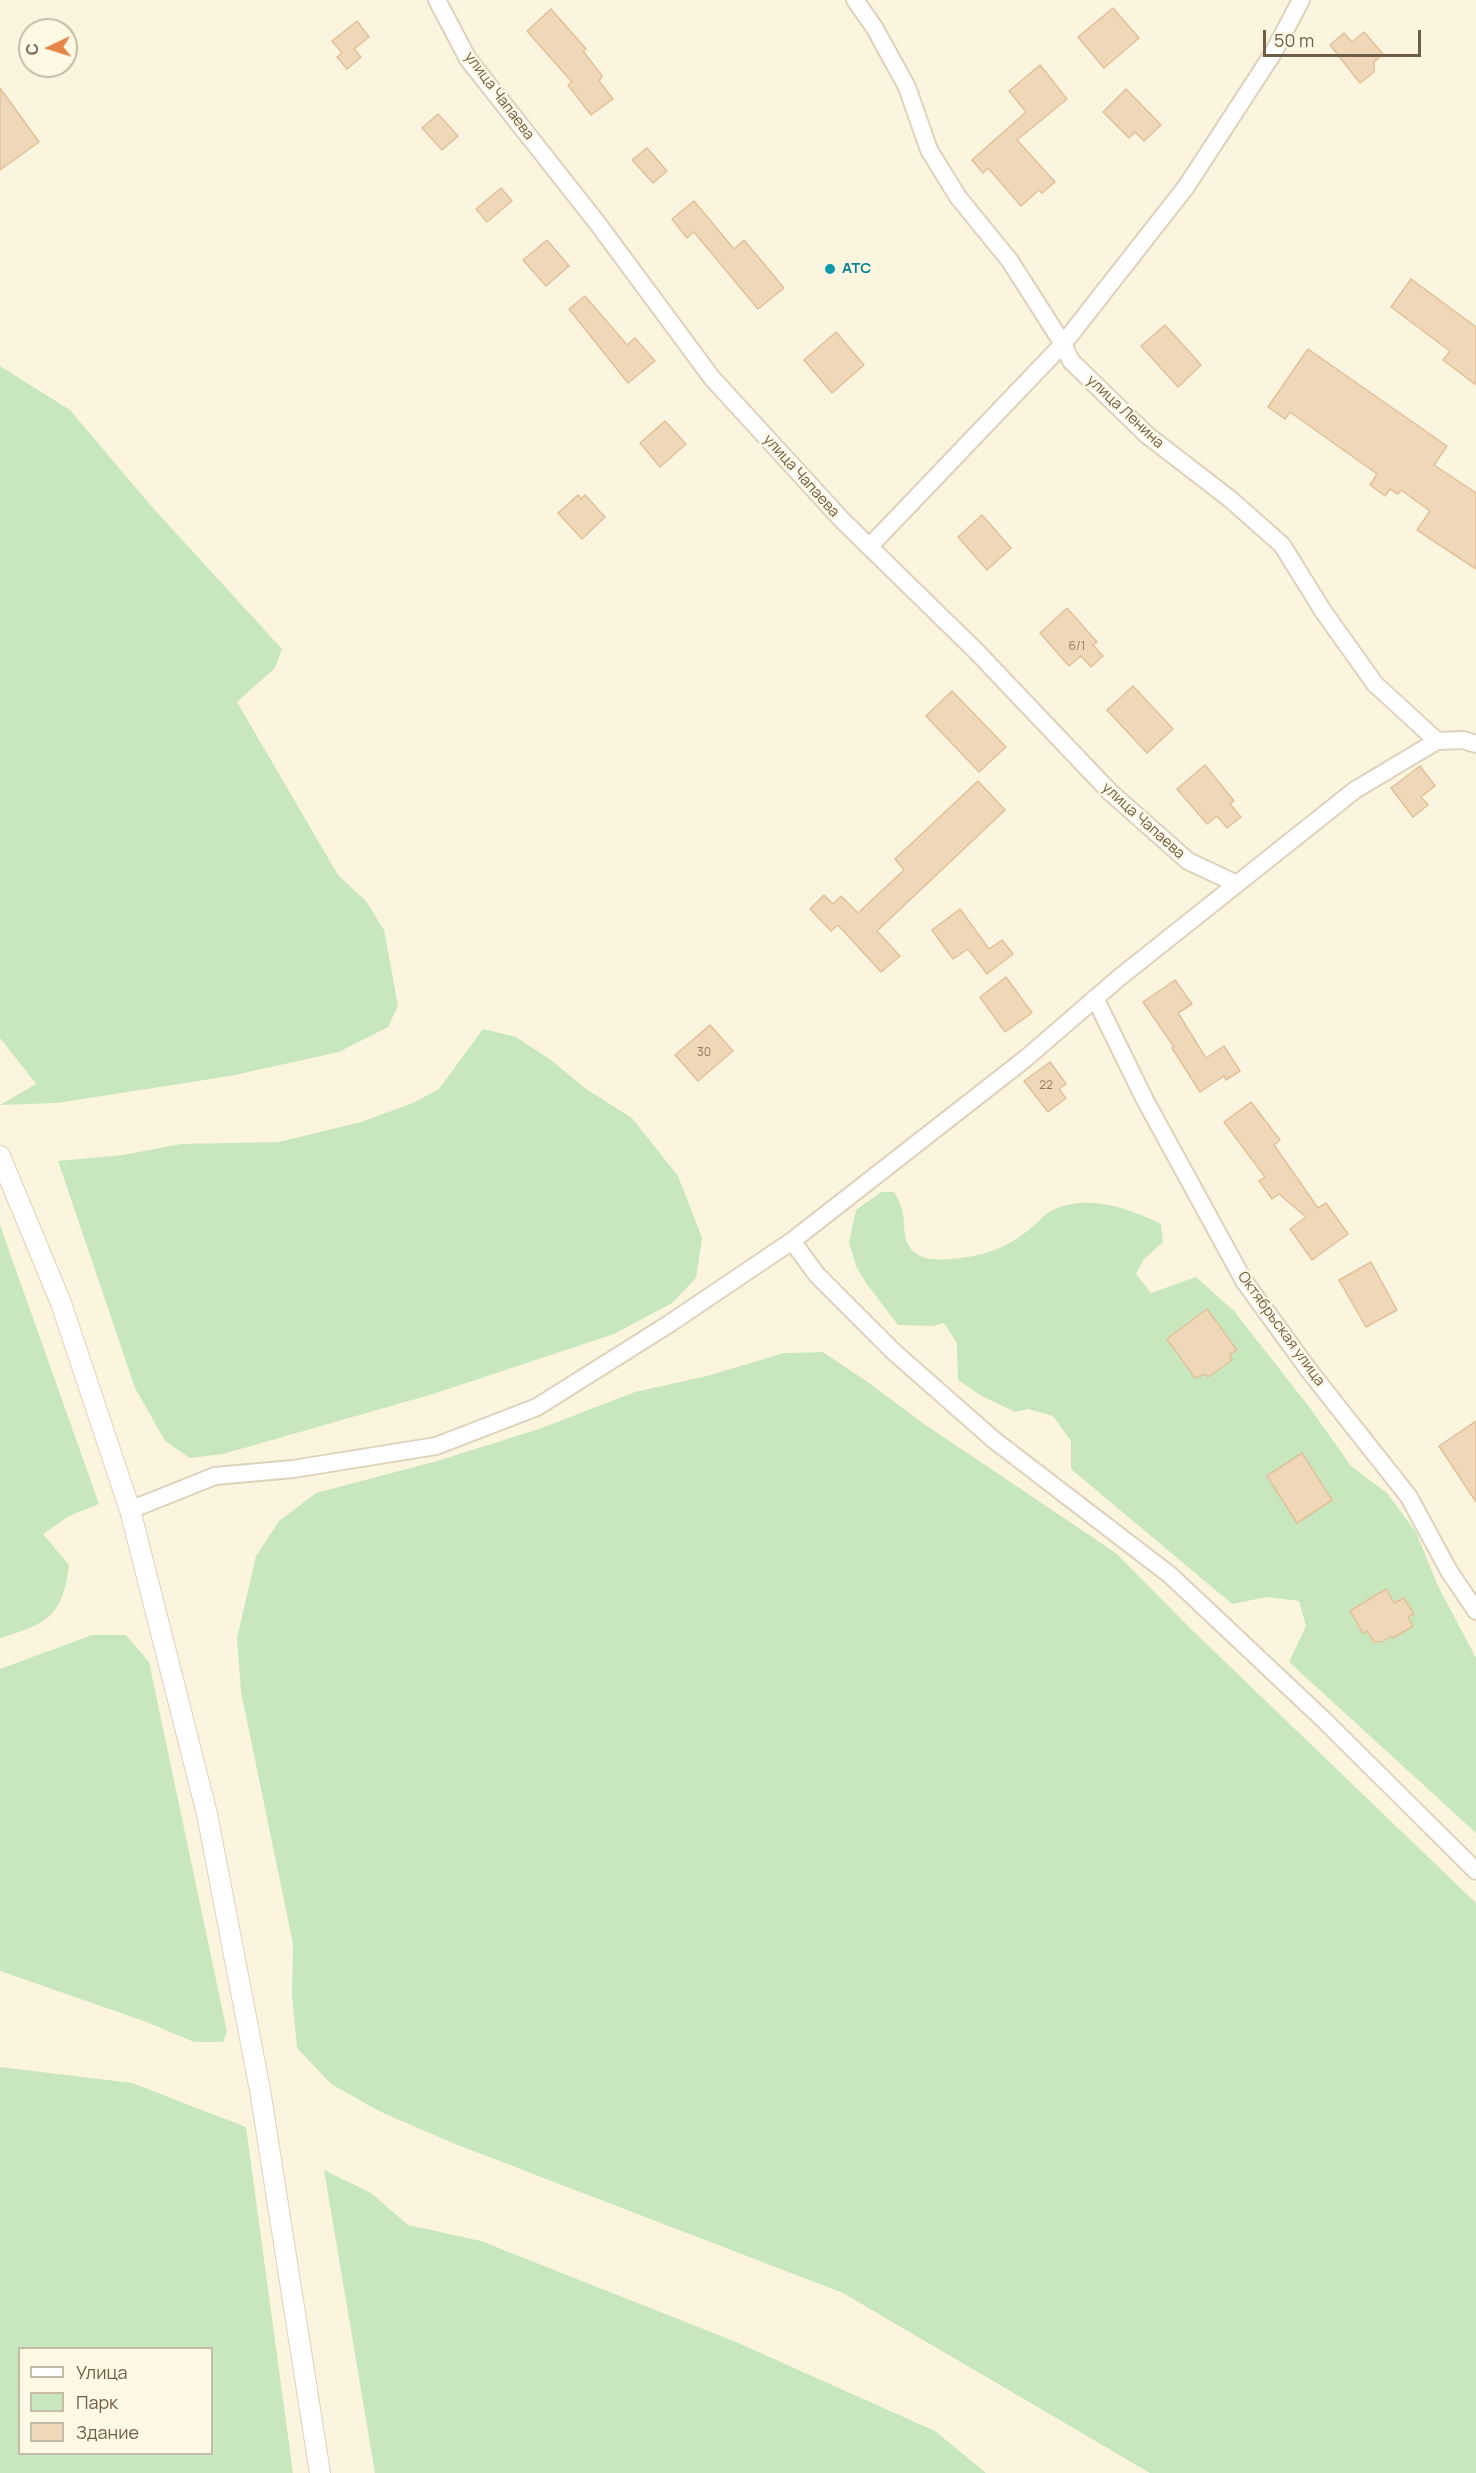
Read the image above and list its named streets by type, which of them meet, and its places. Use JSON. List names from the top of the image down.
{
  "streets": {
    "street": ["улица Чапаева", "улица Ленина", "Октябрьская улица"]
  },
  "places": ["АТС"],
  "house_numbers": ["6/1", "30", "22"],
  "legend": ["Улица", "Парк", "Здание"],
  "scale_bar": "50 m",
  "north": "left"
}
